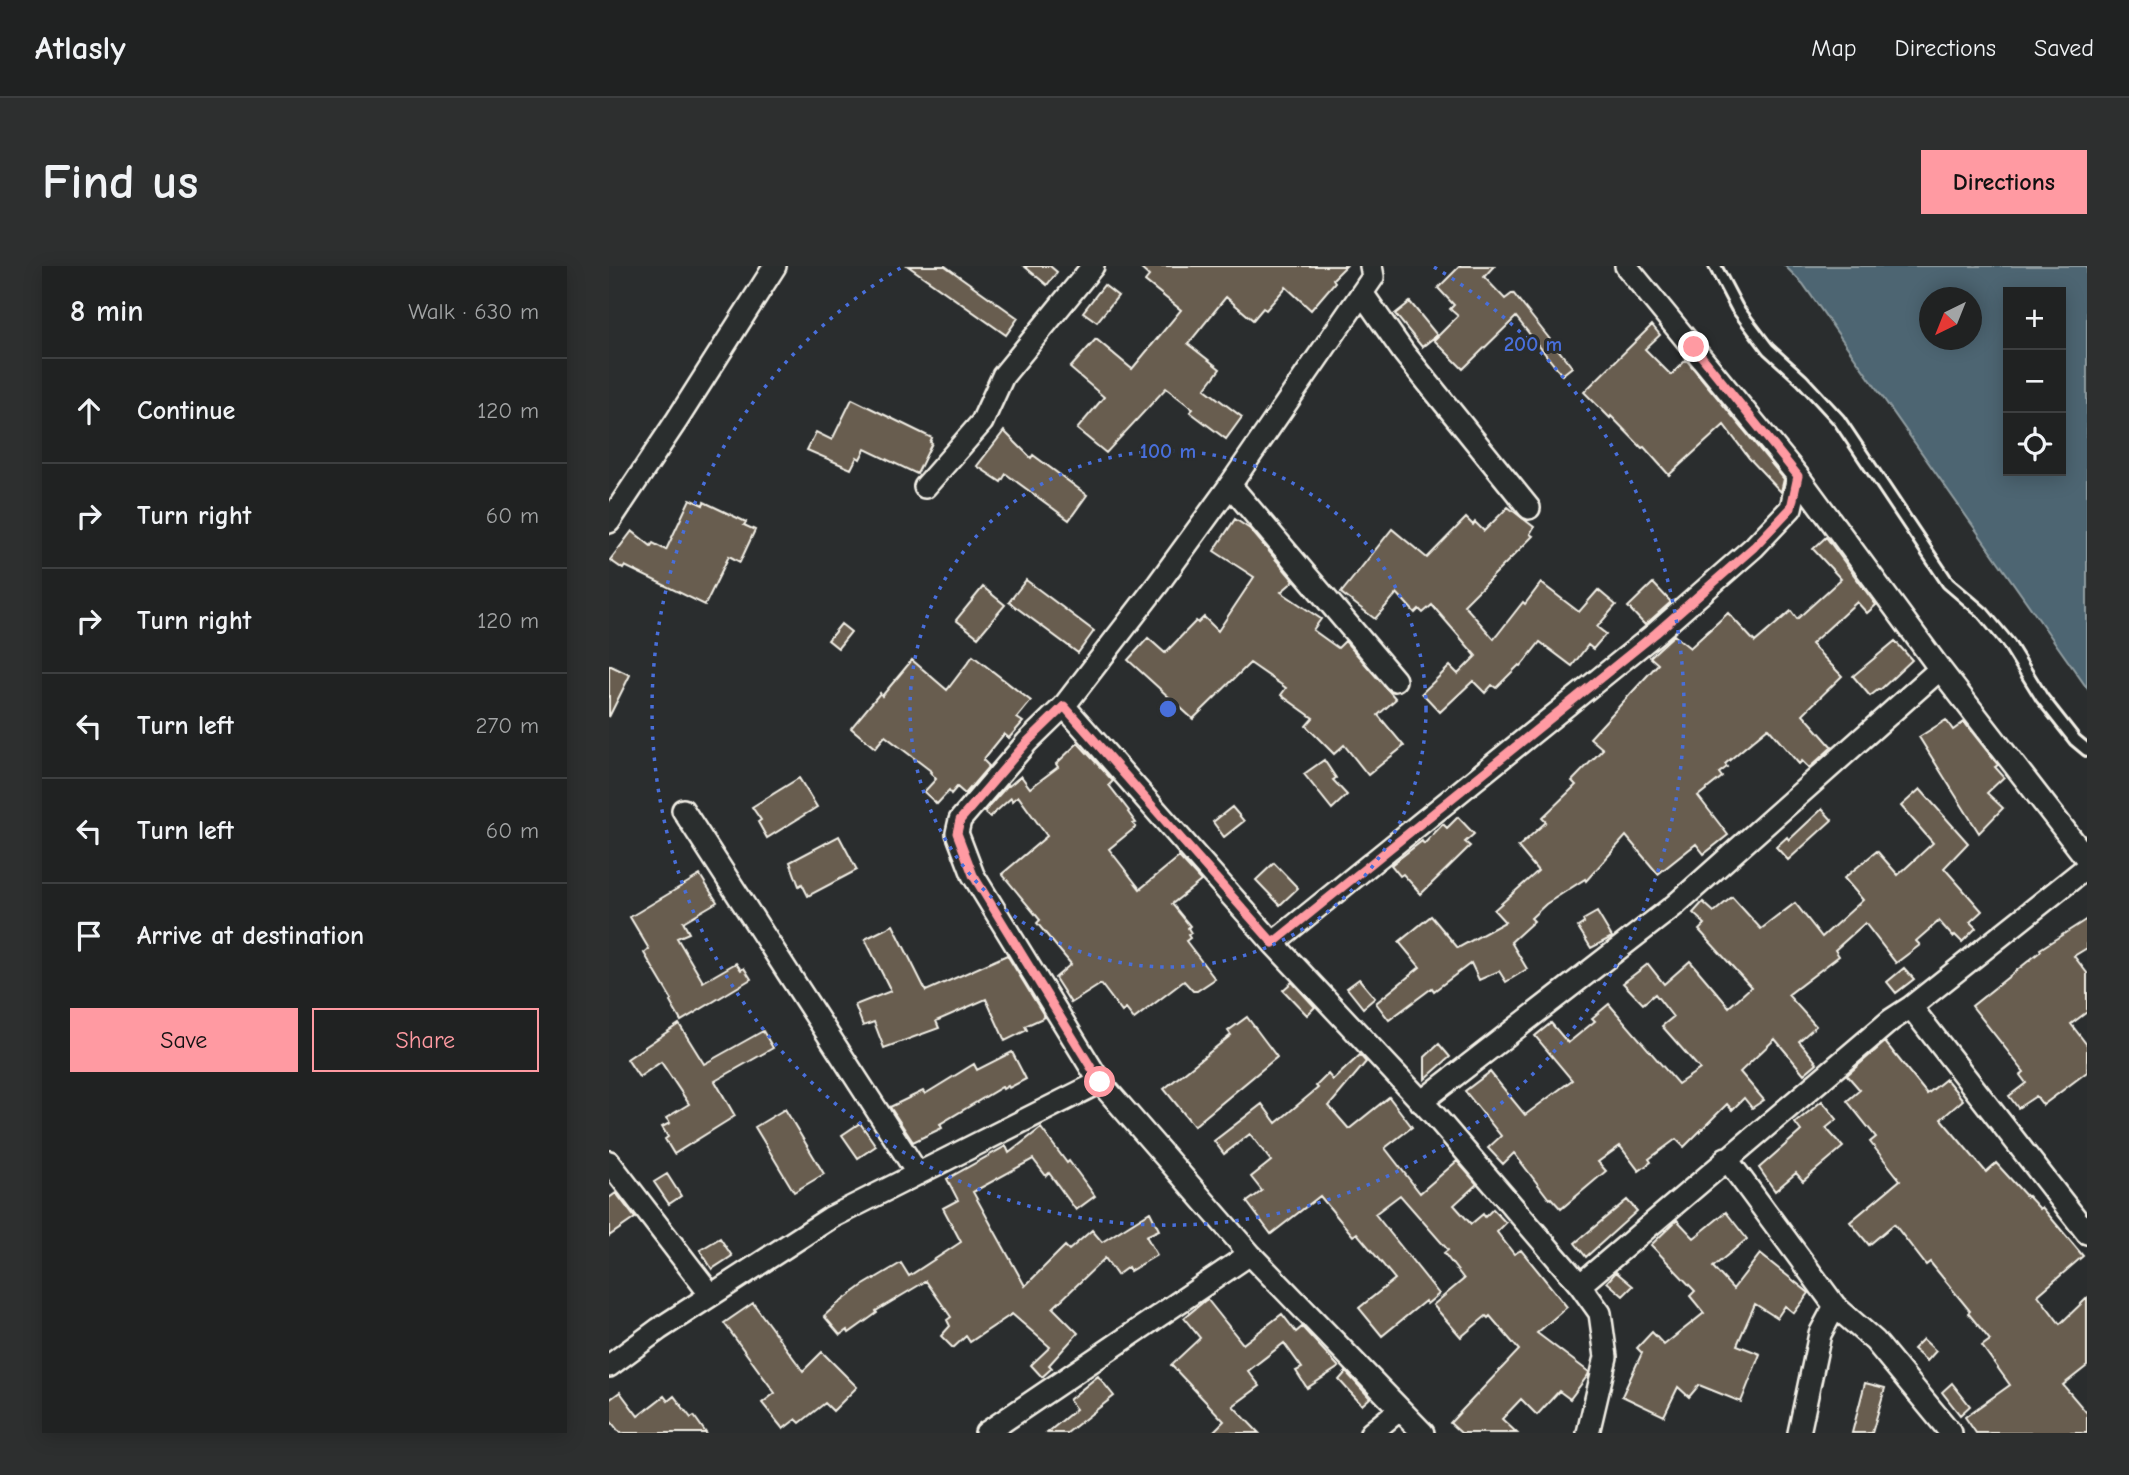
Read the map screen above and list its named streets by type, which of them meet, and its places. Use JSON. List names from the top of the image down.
{
  "north": "bottom left",
  "page": {
    "header": "Atlasly",
    "nav": ["Map", "Directions", "Saved"],
    "buttons": [
      "Directions",
      ["Save", "Share"]
    ],
    "title": "Find us",
    "heading": ["8 min", "Walk · 630 m"],
    "map_buttons": ["+", "−"],
    "list": [
      ["Continue", "120 m"],
      ["Turn right", "60 m"],
      ["Turn right", "120 m"],
      ["Turn left", "270 m"],
      ["Turn left", "60 m"],
      "Arrive at destination"
    ]
  },
  "rings": ["200 m", "100 m"]
}
